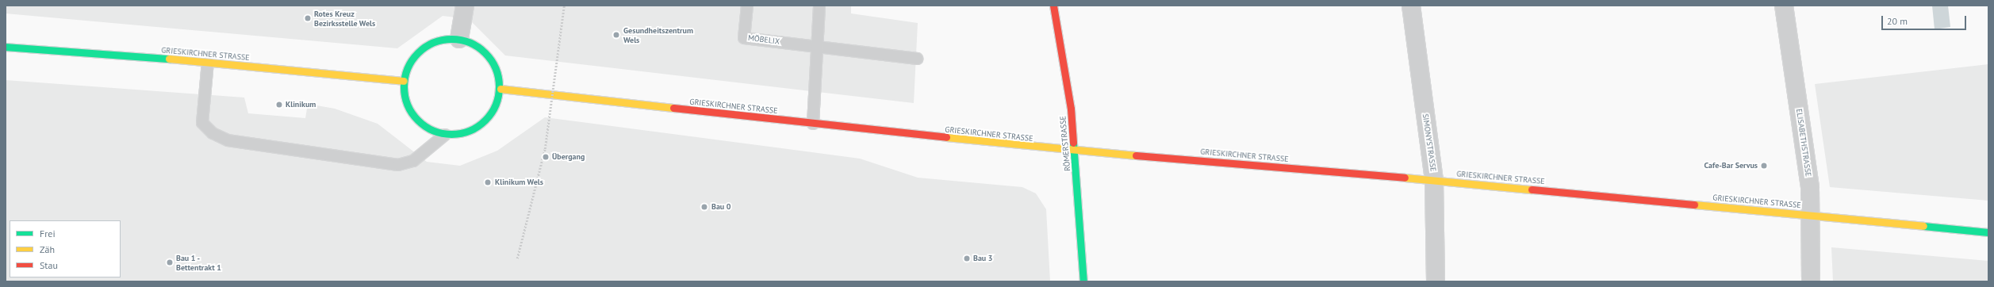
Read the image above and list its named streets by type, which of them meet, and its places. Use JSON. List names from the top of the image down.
{
  "streets": {
    "main road": ["GRIESKIRCHNER STRASSE", "RÖMERSTRASSE"],
    "street": ["SIMONYSTRASSE", "ELISABETHSTRASSE"],
    "lane": ["MÖBELIX"]
  },
  "crossings": [
    ["GRIESKIRCHNER STRASSE", "SIMONYSTRASSE"],
    ["GRIESKIRCHNER STRASSE", "ELISABETHSTRASSE"],
    ["GRIESKIRCHNER STRASSE", "RÖMERSTRASSE"]
  ],
  "places": [
    "Rotes Kreuz Bezirksstelle Wels",
    "Gesundheitszentrum Wels",
    "Klinikum",
    "Übergang",
    "Cafe-Bar Servus",
    "Klinikum Wels",
    "Bau 0",
    "Bau 3",
    "Bau 1 - Bettentrakt 1"
  ],
  "legend": ["Frei", "Zäh", "Stau"],
  "scale_bar": "20 m"
}
